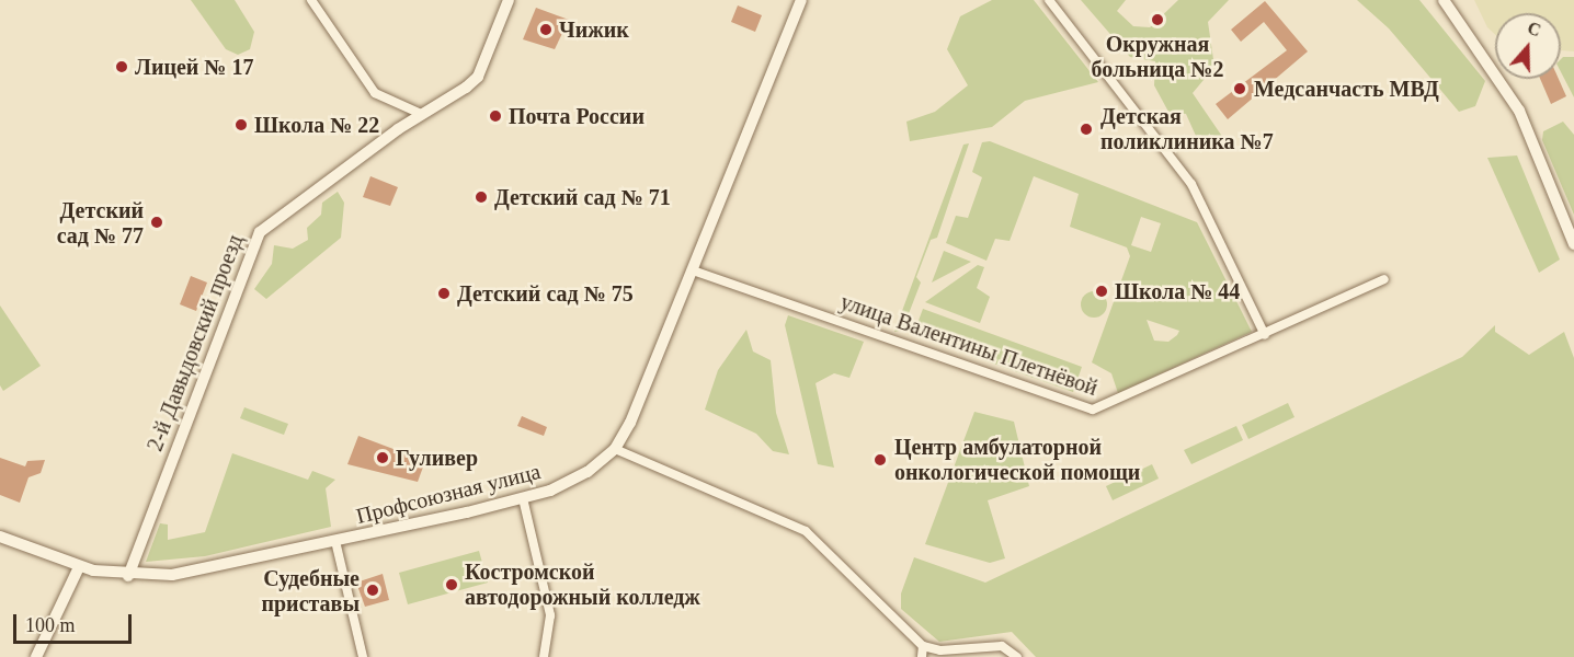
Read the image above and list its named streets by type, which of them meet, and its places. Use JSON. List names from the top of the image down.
{
  "streets": {
    "main road": ["2-й Давыдовский проезд", "Профсоюзная улица"],
    "street": ["улица Валентины Плетнёвой"]
  },
  "crossings": [
    ["2-й Давыдовский проезд", "Профсоюзная улица"],
    ["улица Валентины Плетнёвой", "Профсоюзная улица"]
  ],
  "places": [
    "Окружная больница №2",
    "Чижик",
    "Лицей № 17",
    "Медсанчасть МВД",
    "Почта России",
    "Школа № 22",
    "Детская поликлиника №7",
    "Детский сад № 71",
    "Детский сад № 77",
    "Школа № 44",
    "Детский сад № 75",
    "Гуливер",
    "Центр амбулаторной онкологической помощи",
    "Костромской автодорожный колледж",
    "Судебные приставы"
  ],
  "scale_bar": "100 m",
  "north": "top"
}
